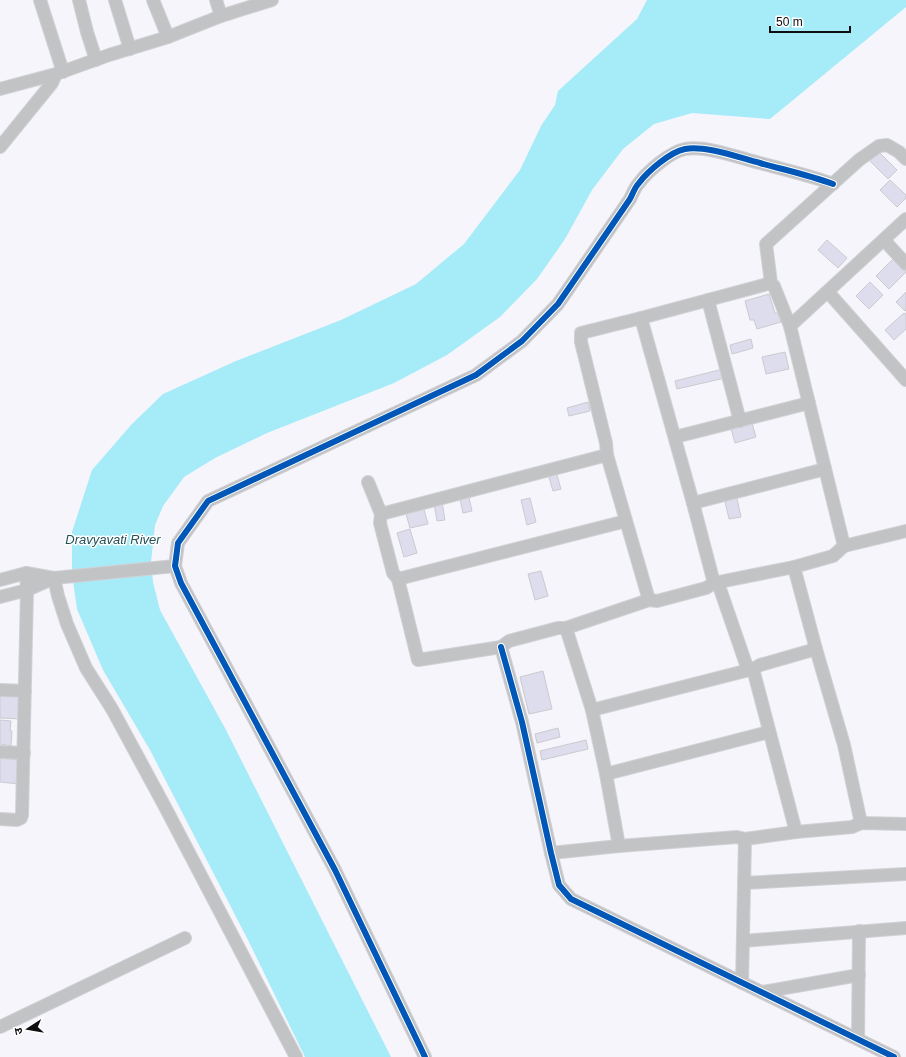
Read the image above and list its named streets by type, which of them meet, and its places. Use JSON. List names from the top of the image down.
{
  "water": ["Dravyavati River"],
  "scale_bar": "50 m",
  "north": "left"
}
